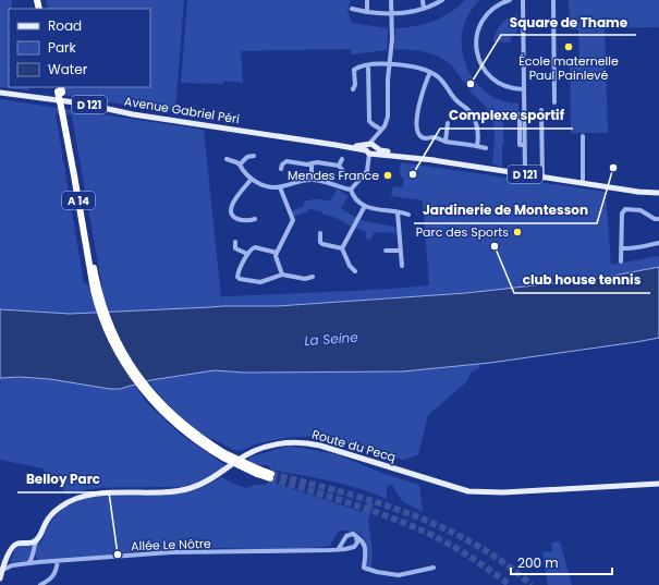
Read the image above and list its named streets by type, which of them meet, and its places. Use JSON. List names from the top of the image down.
{
  "streets": {
    "highway": ["A 14"],
    "main road": ["D 121", "Avenue Gabriel Péri", "Route du Pecq"],
    "street": ["Allée Le Nôtre"]
  },
  "water": ["La Seine"],
  "places": [
    "École maternelle Paul Painlevé",
    "Square de Thame",
    "Jardinerie de Montesson",
    "Complexe sportif",
    "Mendes France",
    "Parc des Sports",
    "club house tennis",
    "Belloy Parc"
  ],
  "legend": ["Road", "Park", "Water"],
  "scale_bar": "200 m"
}
